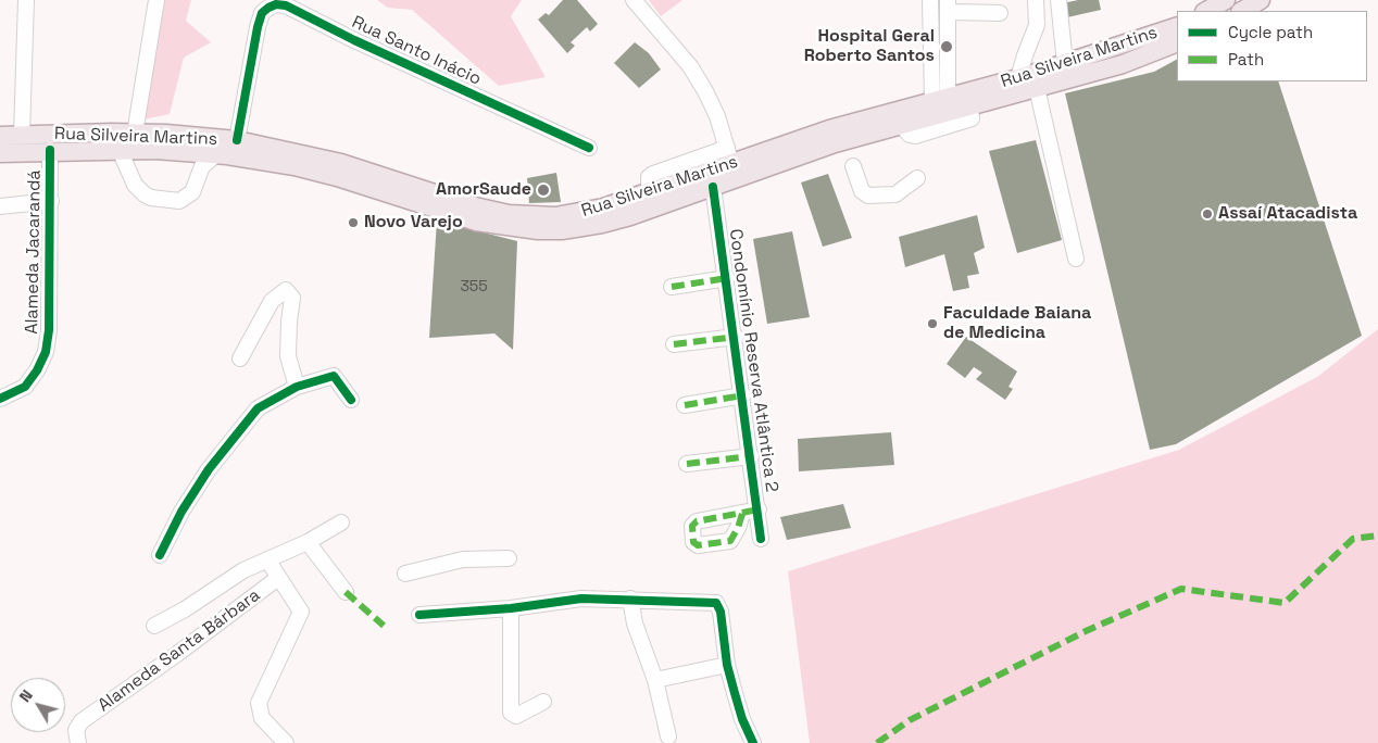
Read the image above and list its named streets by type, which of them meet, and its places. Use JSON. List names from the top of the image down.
{
  "streets": {
    "main road": ["Rua Silveira Martins"],
    "street": [
      "Rua Santo Inácio",
      "Alameda Jacarandá",
      "Condomínio Reserva Atlântica 2",
      "Alameda Santa Bárbara"
    ]
  },
  "crossings": [
    ["Rua Santo Inácio", "Rua Silveira Martins"],
    ["Rua Silveira Martins", "Alameda Jacarandá"],
    ["Rua Silveira Martins", "Condomínio Reserva Atlântica 2"]
  ],
  "places": [
    "Hospital Geral Roberto Santos",
    "AmorSaude",
    "Assaí Atacadista",
    "Novo Varejo",
    "Faculdade Baiana de Medicina"
  ],
  "house_numbers": ["355"],
  "legend": ["Cycle path", "Path"],
  "north": "top left"
}
